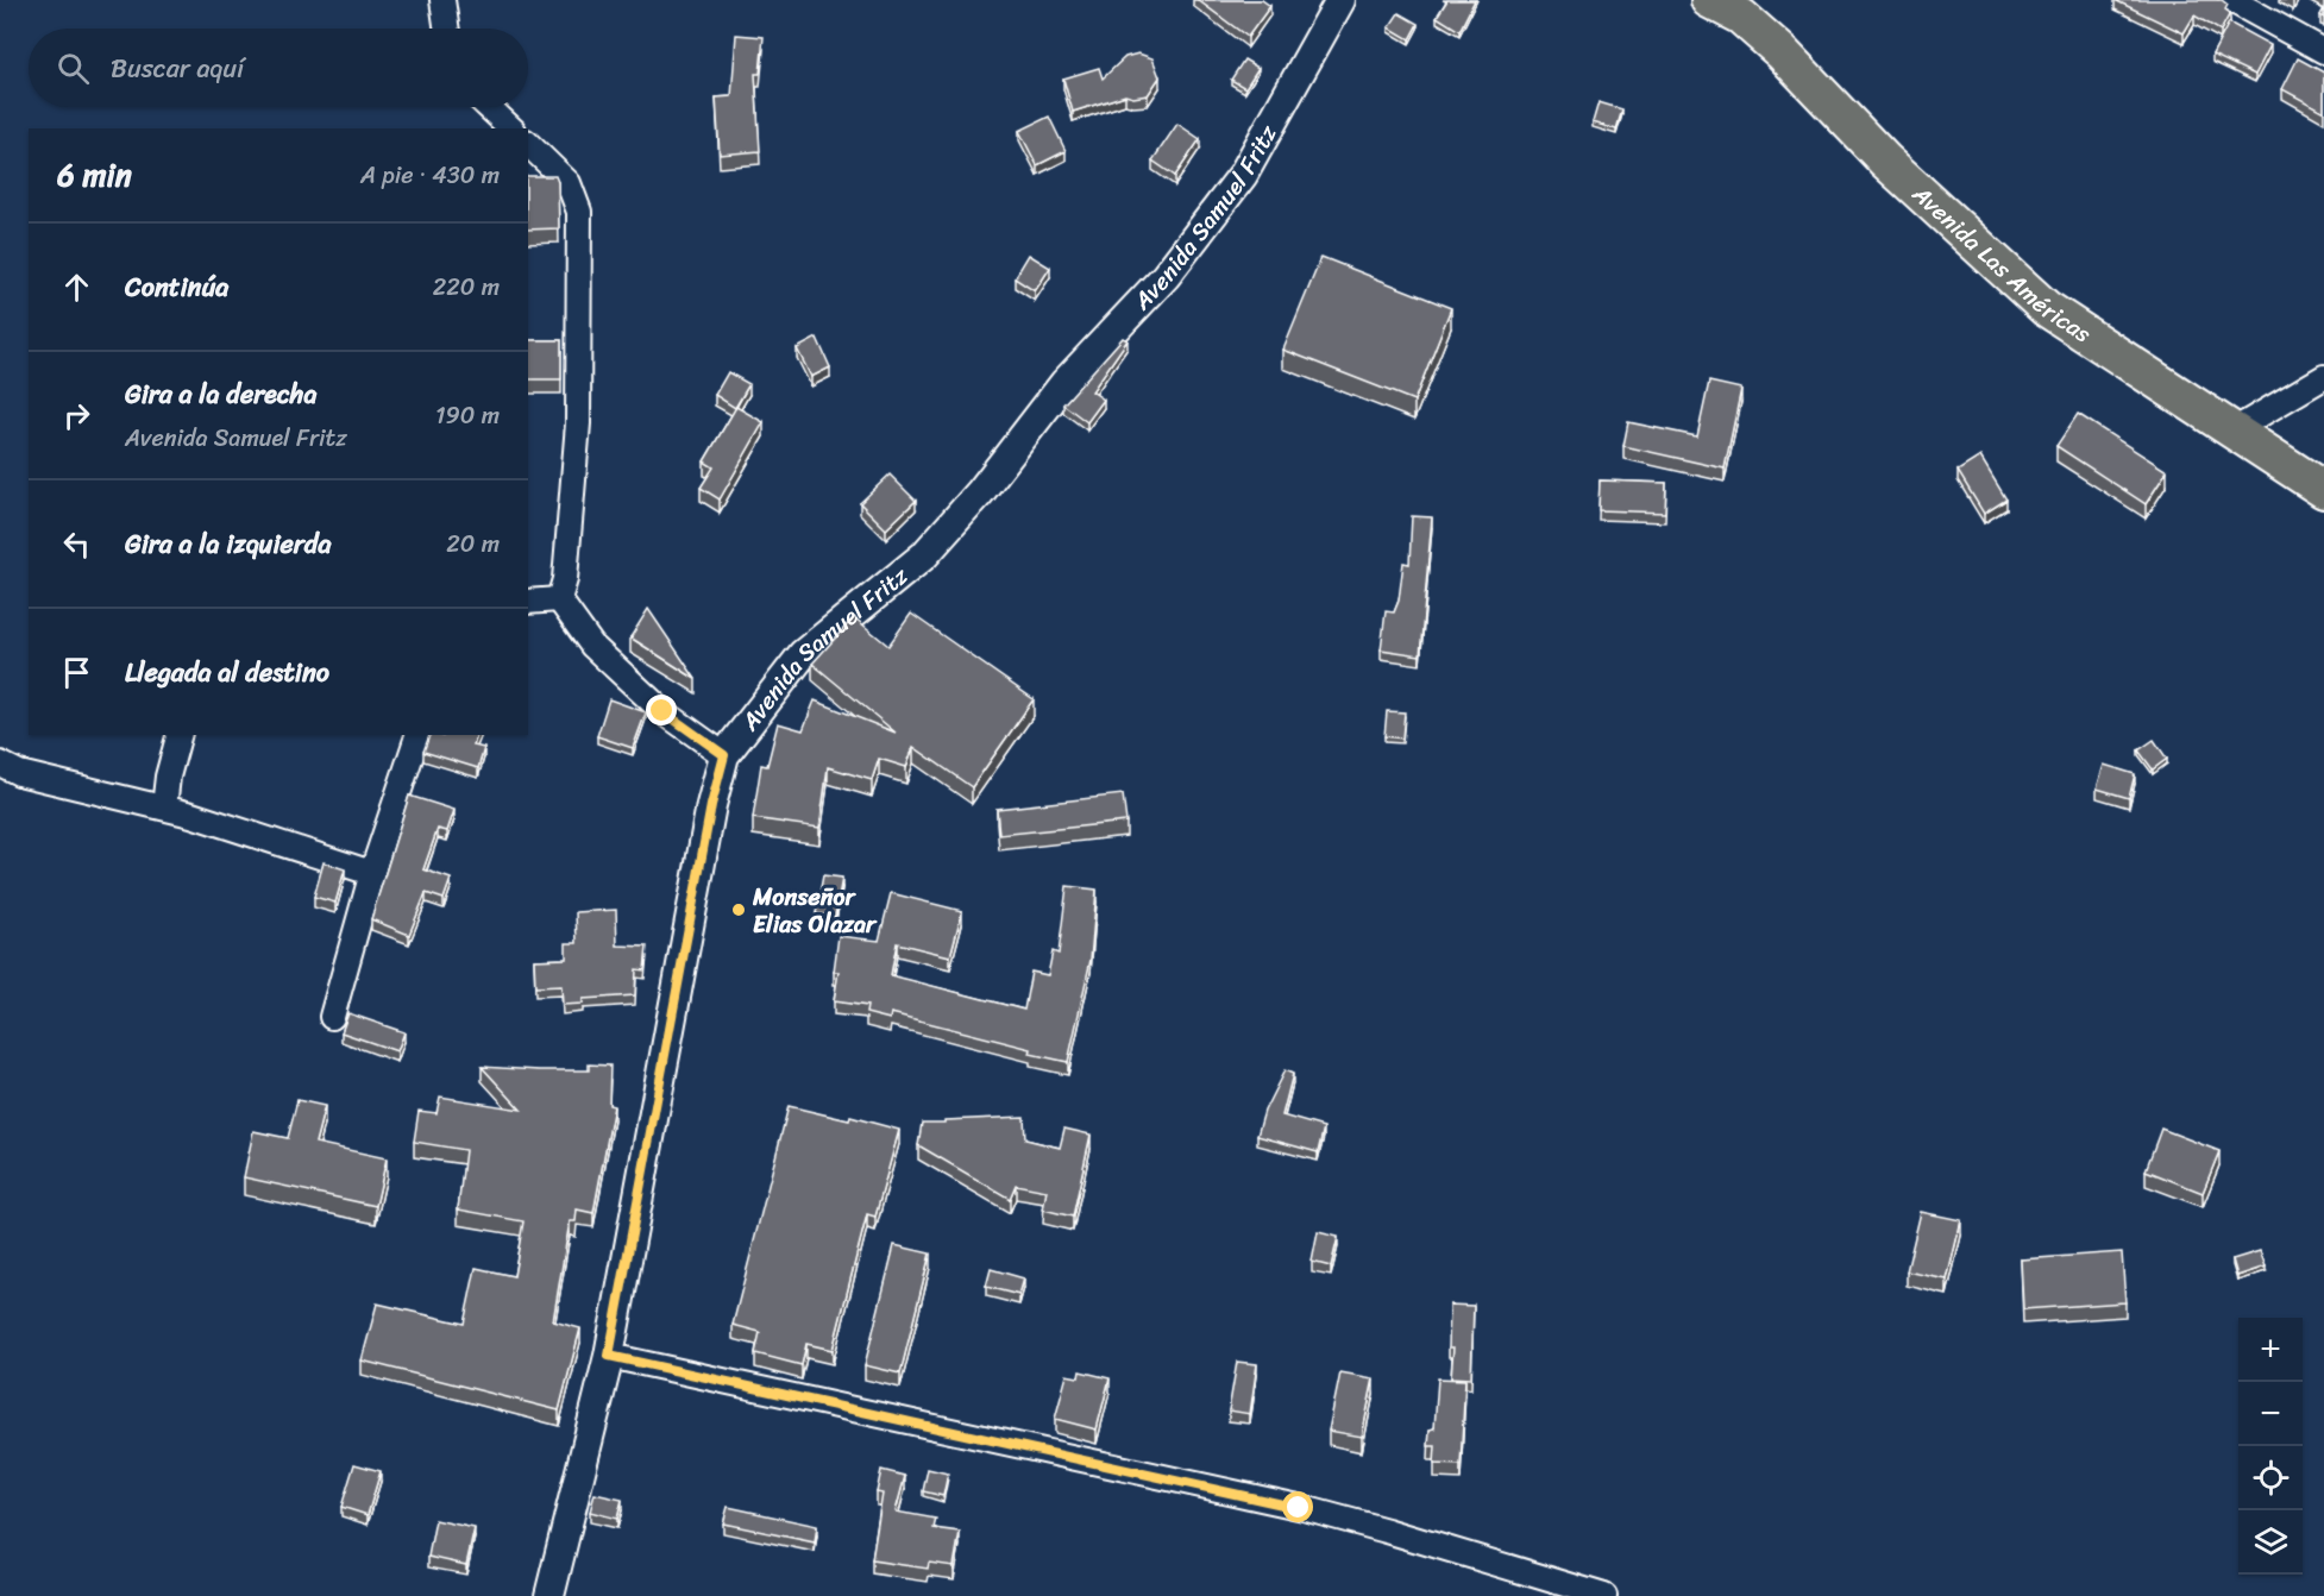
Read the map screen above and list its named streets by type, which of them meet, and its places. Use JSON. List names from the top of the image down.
{
  "streets": {
    "main road": ["Avenida Las Américas"],
    "street": ["Avenida Samuel Fritz"]
  },
  "places": ["Monseñor Elias Olazar"],
  "page": {
    "search": "Buscar aquí",
    "heading": ["6 min", "A pie · 430 m"],
    "list": [
      ["Continúa", "220 m"],
      ["Gira a la derecha", "Avenida Samuel Fritz", "190 m"],
      ["Gira a la izquierda", "20 m"],
      "Llegada al destino"
    ],
    "map_buttons": ["+", "−"]
  }
}
